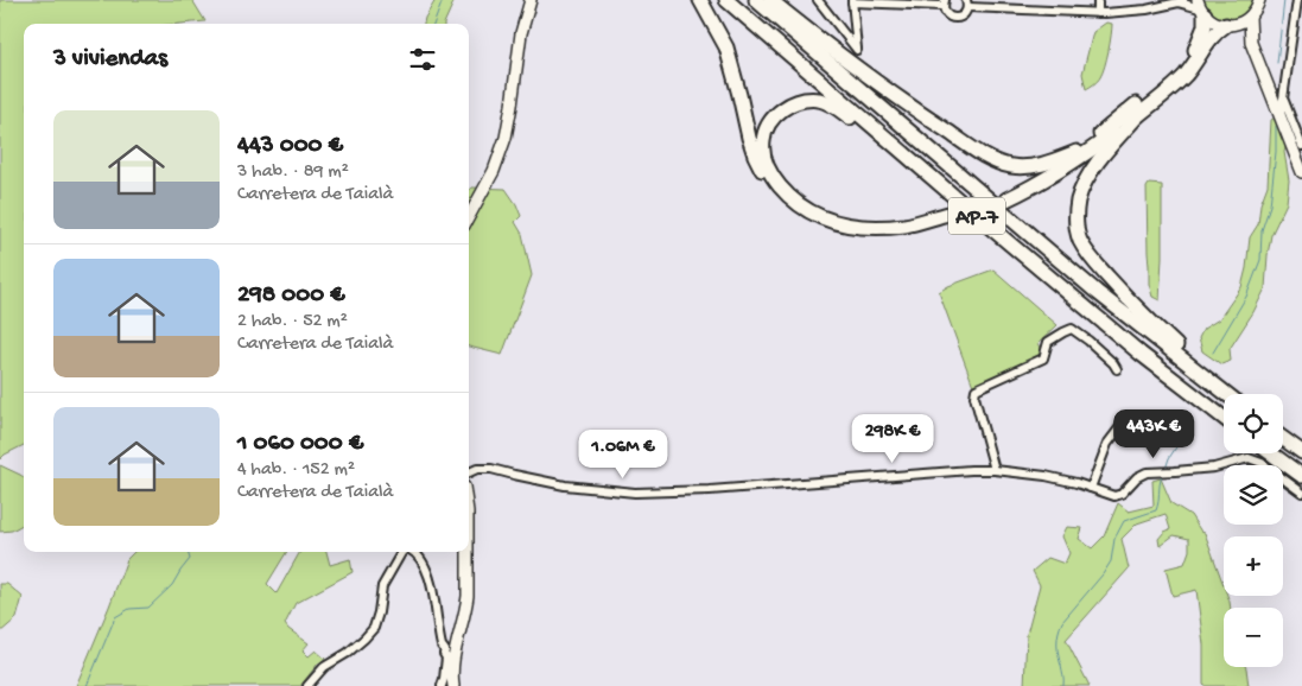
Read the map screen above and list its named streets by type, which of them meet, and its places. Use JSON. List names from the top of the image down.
{
  "streets": {
    "highway": ["AP-7"]
  },
  "page": {
    "heading": "3 viviendas",
    "list": [
      {
        "name": "443 000 €",
        "note": "3 hab. · 89 m² · Carretera de Taialà"
      },
      {
        "name": "298 000 €",
        "note": "2 hab. · 52 m² · Carretera de Taialà"
      },
      {
        "name": "1 060 000 €",
        "note": "4 hab. · 152 m² · Carretera de Taialà"
      }
    ],
    "map_buttons": ["+", "−"],
    "price": ["443K €", "298K €", "1.06M €"]
  }
}
